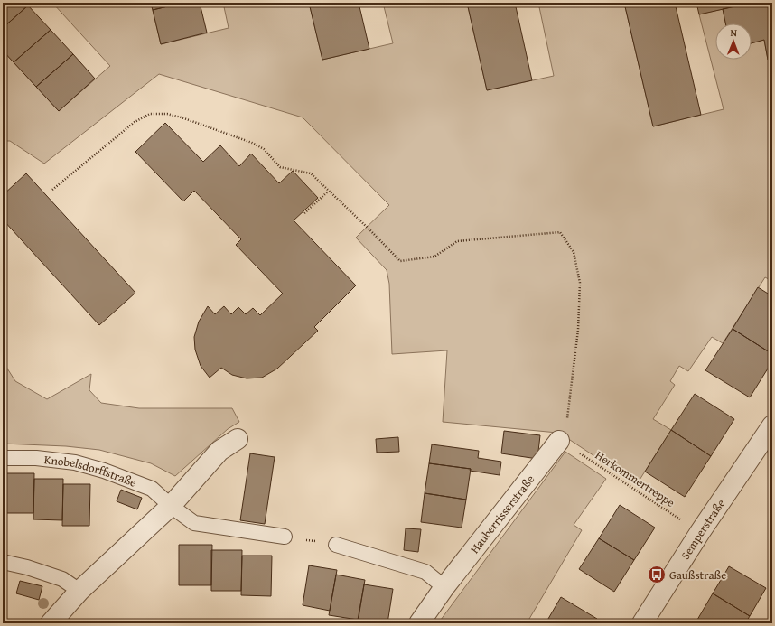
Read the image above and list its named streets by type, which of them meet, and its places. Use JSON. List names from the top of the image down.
{
  "streets": {
    "street": ["Hauberrisserstraße", "Semperstraße"],
    "lane": ["Knobelsdorffstraße"],
    "path": ["Herkommertreppe"]
  },
  "crossings": [
    ["Herkommertreppe", "Hauberrisserstraße"],
    ["Herkommertreppe", "Semperstraße"]
  ],
  "places": {
    "bus stop": ["Gaußstraße"]
  },
  "north": "top"
}
